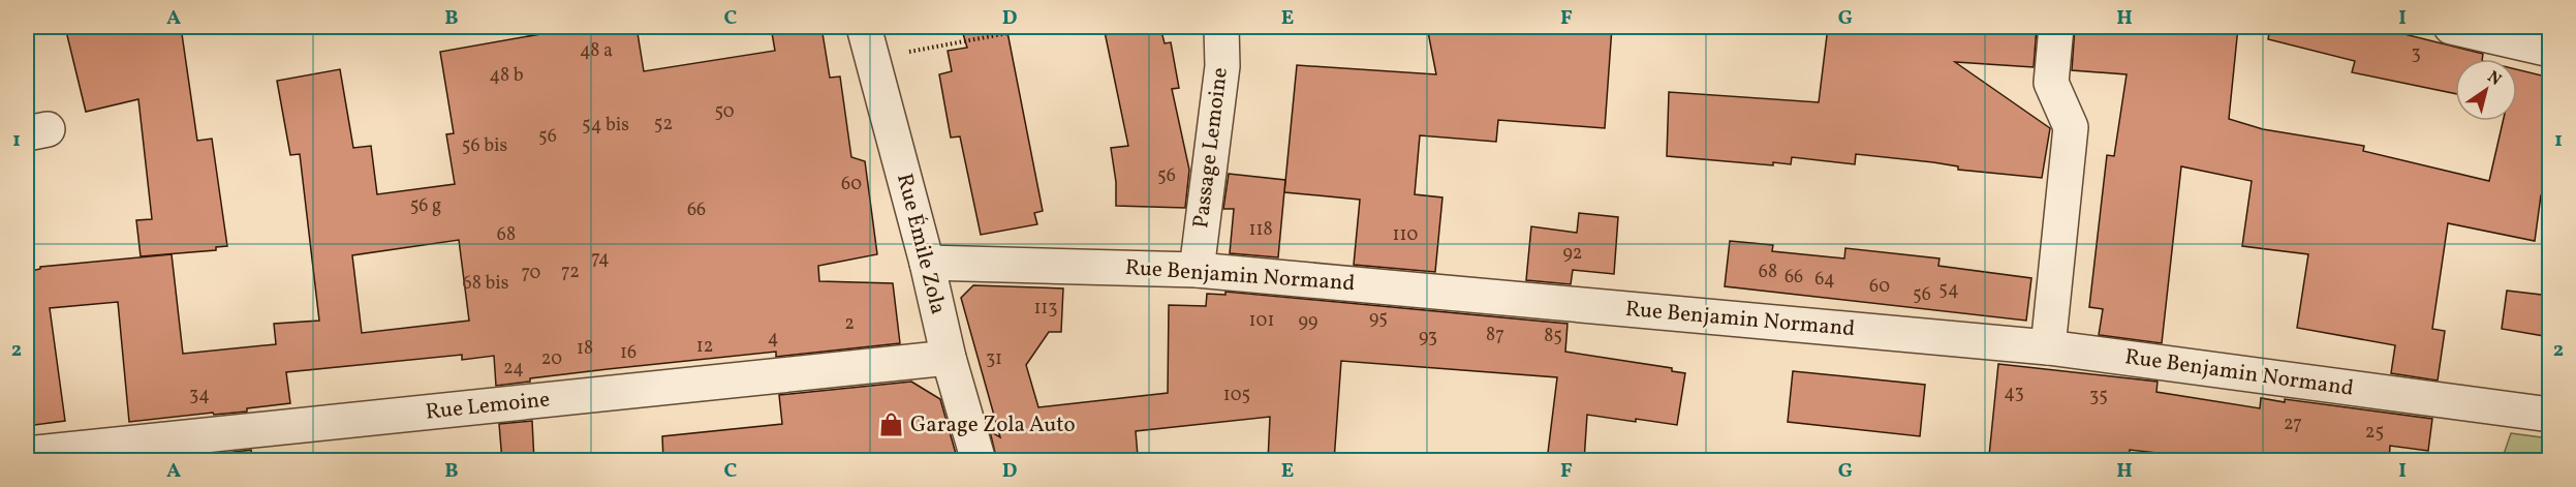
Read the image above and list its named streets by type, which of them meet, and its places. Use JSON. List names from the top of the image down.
{
  "streets": {
    "street": [
      "Passage Lemoine",
      "Rue Émile Zola",
      "Rue Benjamin Normand",
      "Rue Lemoine"
    ]
  },
  "crossings": [
    ["Passage Lemoine", "Rue Benjamin Normand"],
    ["Rue Émile Zola", "Rue Benjamin Normand"],
    ["Rue Émile Zola", "Rue Lemoine"]
  ],
  "places": {
    "shop": ["Garage Zola Auto"]
  },
  "house_numbers": [
    "48 a",
    "3",
    "48 b",
    "50",
    "52",
    "54 bis",
    "56",
    "56 bis",
    "56",
    "60",
    "56 g",
    "66",
    "118",
    "68",
    "110",
    "92",
    "74",
    "72",
    "68",
    "70",
    "66",
    "64",
    "68 bis",
    "60",
    "54",
    "56",
    "113",
    "95",
    "101",
    "99",
    "2",
    "87",
    "85",
    "93",
    "4",
    "12",
    "18",
    "16",
    "20",
    "31",
    "24",
    "43",
    "34",
    "105",
    "35",
    "27",
    "25"
  ],
  "north": "top right",
  "grid": {
    "columns": [
      "A",
      "B",
      "C",
      "D",
      "E",
      "F",
      "G",
      "H",
      "I"
    ],
    "rows": ["1", "2"]
  }
}
